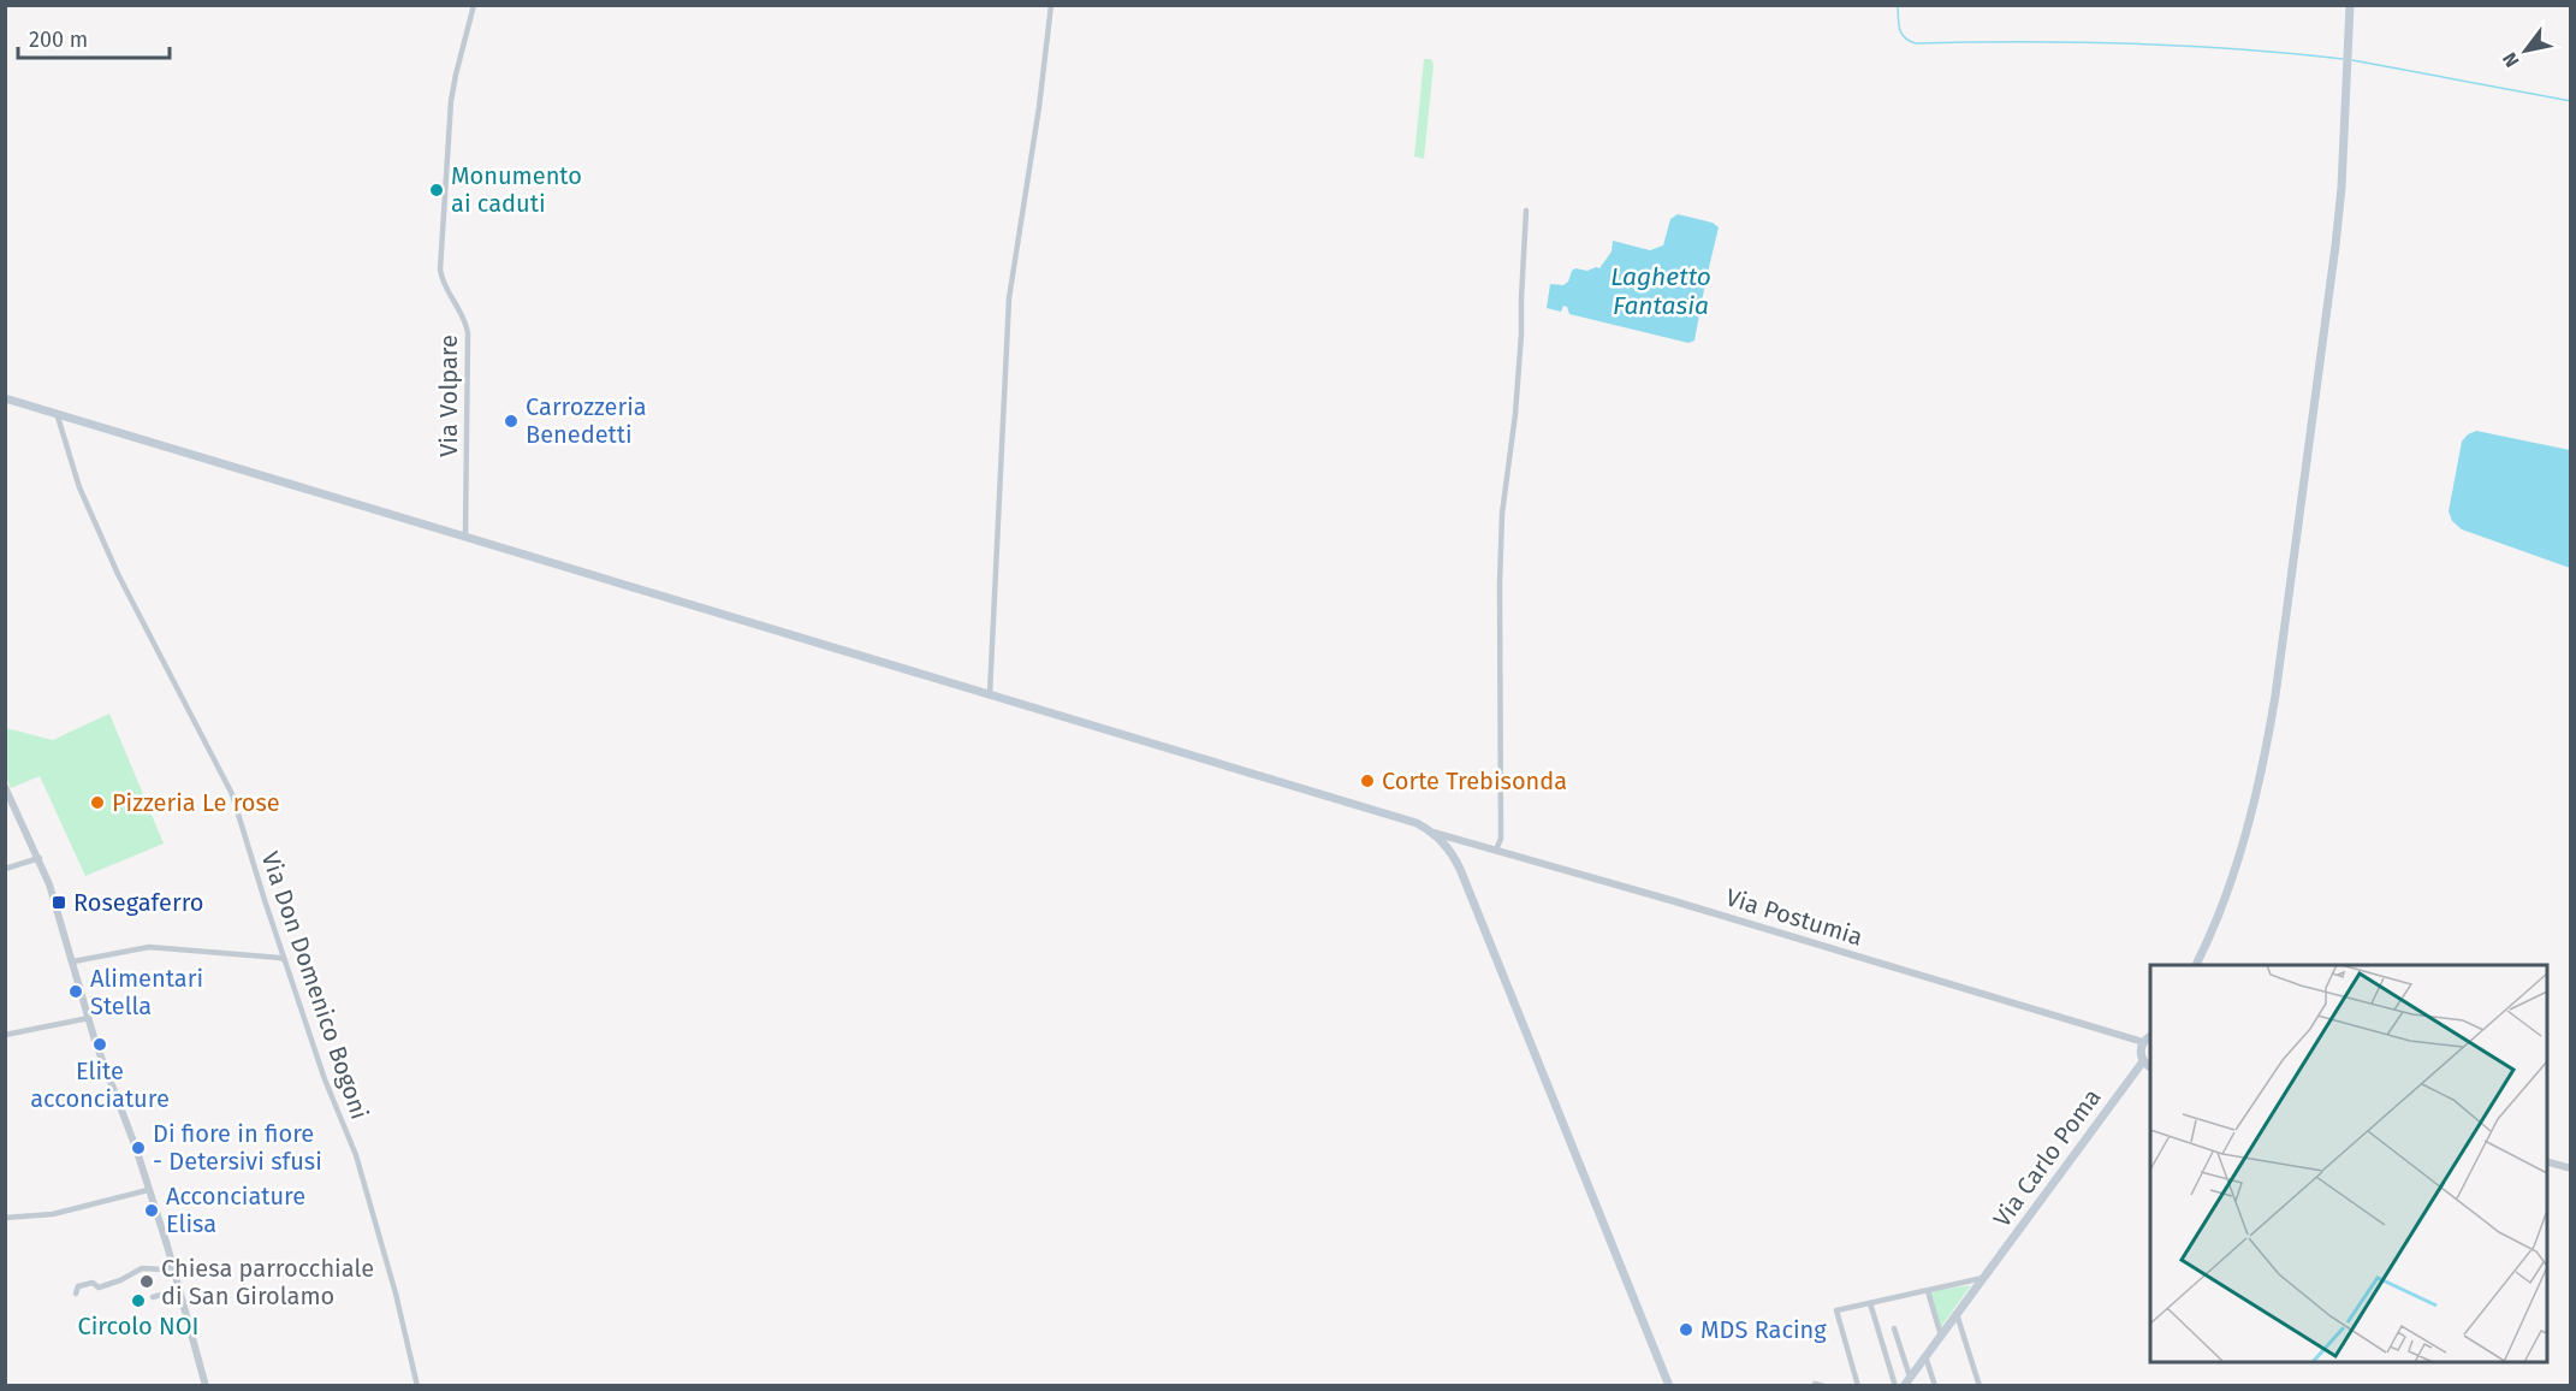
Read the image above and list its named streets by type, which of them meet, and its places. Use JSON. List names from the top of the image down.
{
  "streets": {
    "main road": ["Via Carlo Poma"],
    "street": ["Via Volpare", "Via Postumia", "Via Don Domenico Bogoni"]
  },
  "water": ["Laghetto Fantasia"],
  "places": {
    "other": [
      "Monumento ai caduti",
      "Carrozzeria Benedetti",
      "Corte Trebisonda",
      "Pizzeria Le rose",
      "Alimentari Stella",
      "Elite acconciature",
      "Di fiore in fiore - Detersivi sfusi",
      "Acconciature Elisa",
      "Chiesa parrocchiale di San Girolamo",
      "Circolo NOI",
      "MDS Racing"
    ],
    "transit": ["Rosegaferro"]
  },
  "scale_bar": "200 m",
  "north": "bottom left"
}
